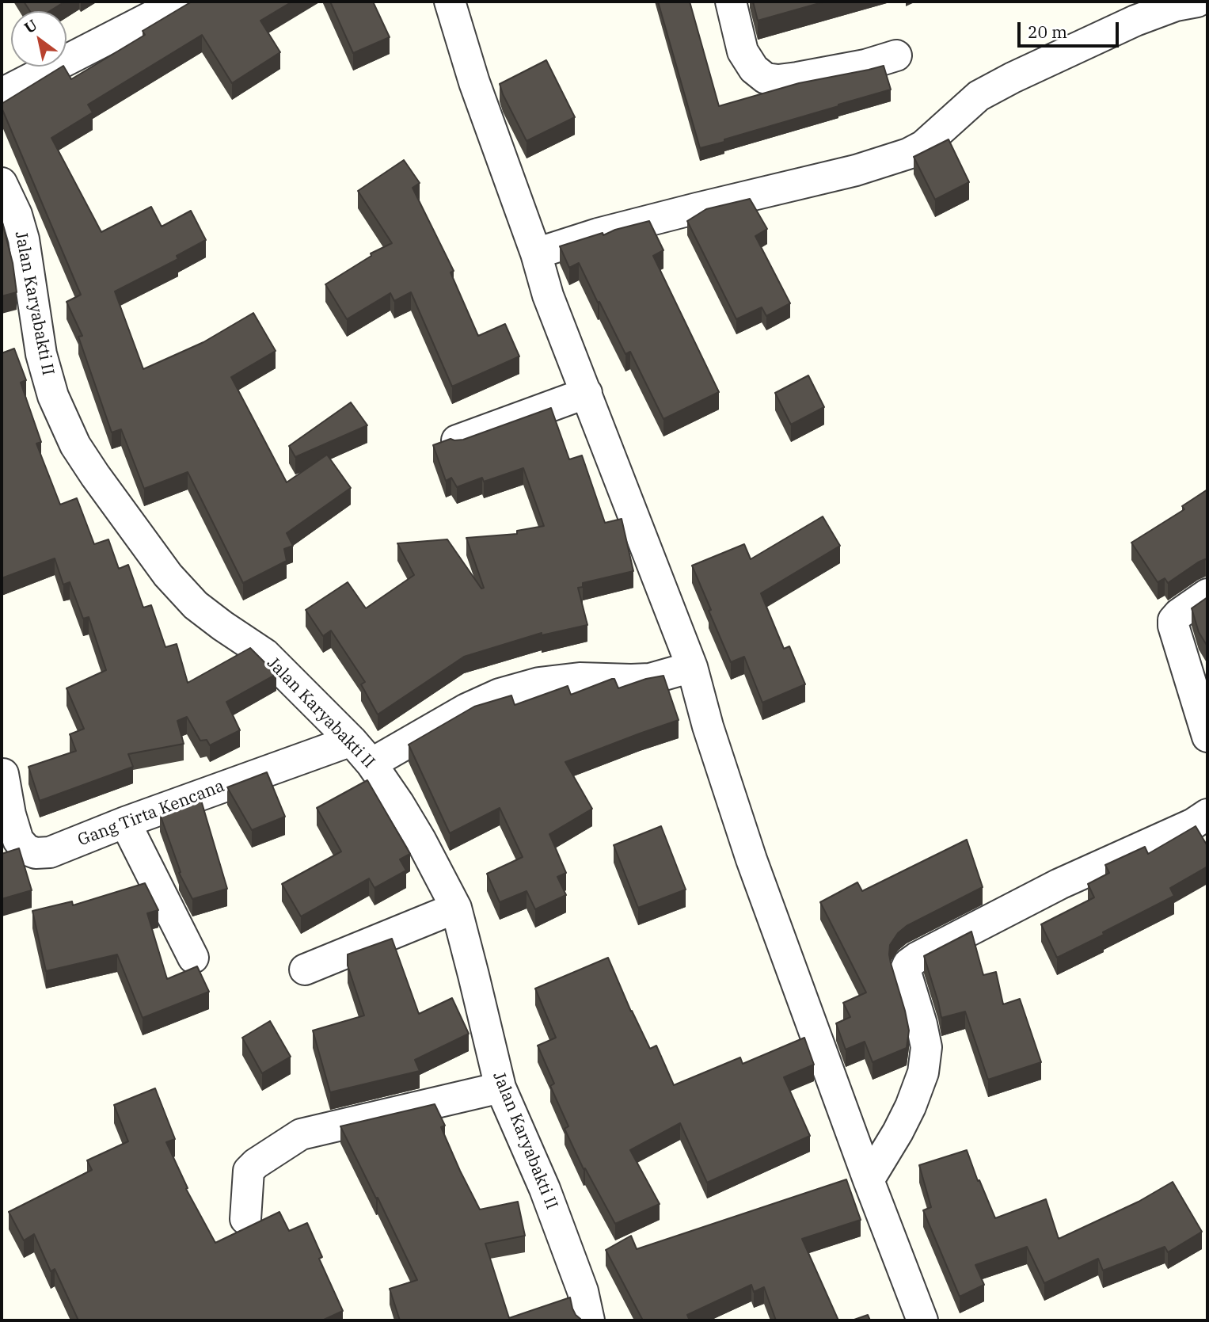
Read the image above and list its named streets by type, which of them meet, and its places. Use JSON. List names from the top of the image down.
{
  "streets": {
    "street": ["Jalan Karyabakti II", "Gang Tirta Kencana"]
  },
  "crossings": [
    ["Jalan Karyabakti II", "Gang Tirta Kencana"]
  ],
  "scale_bar": "20 m",
  "north": "top left"
}
